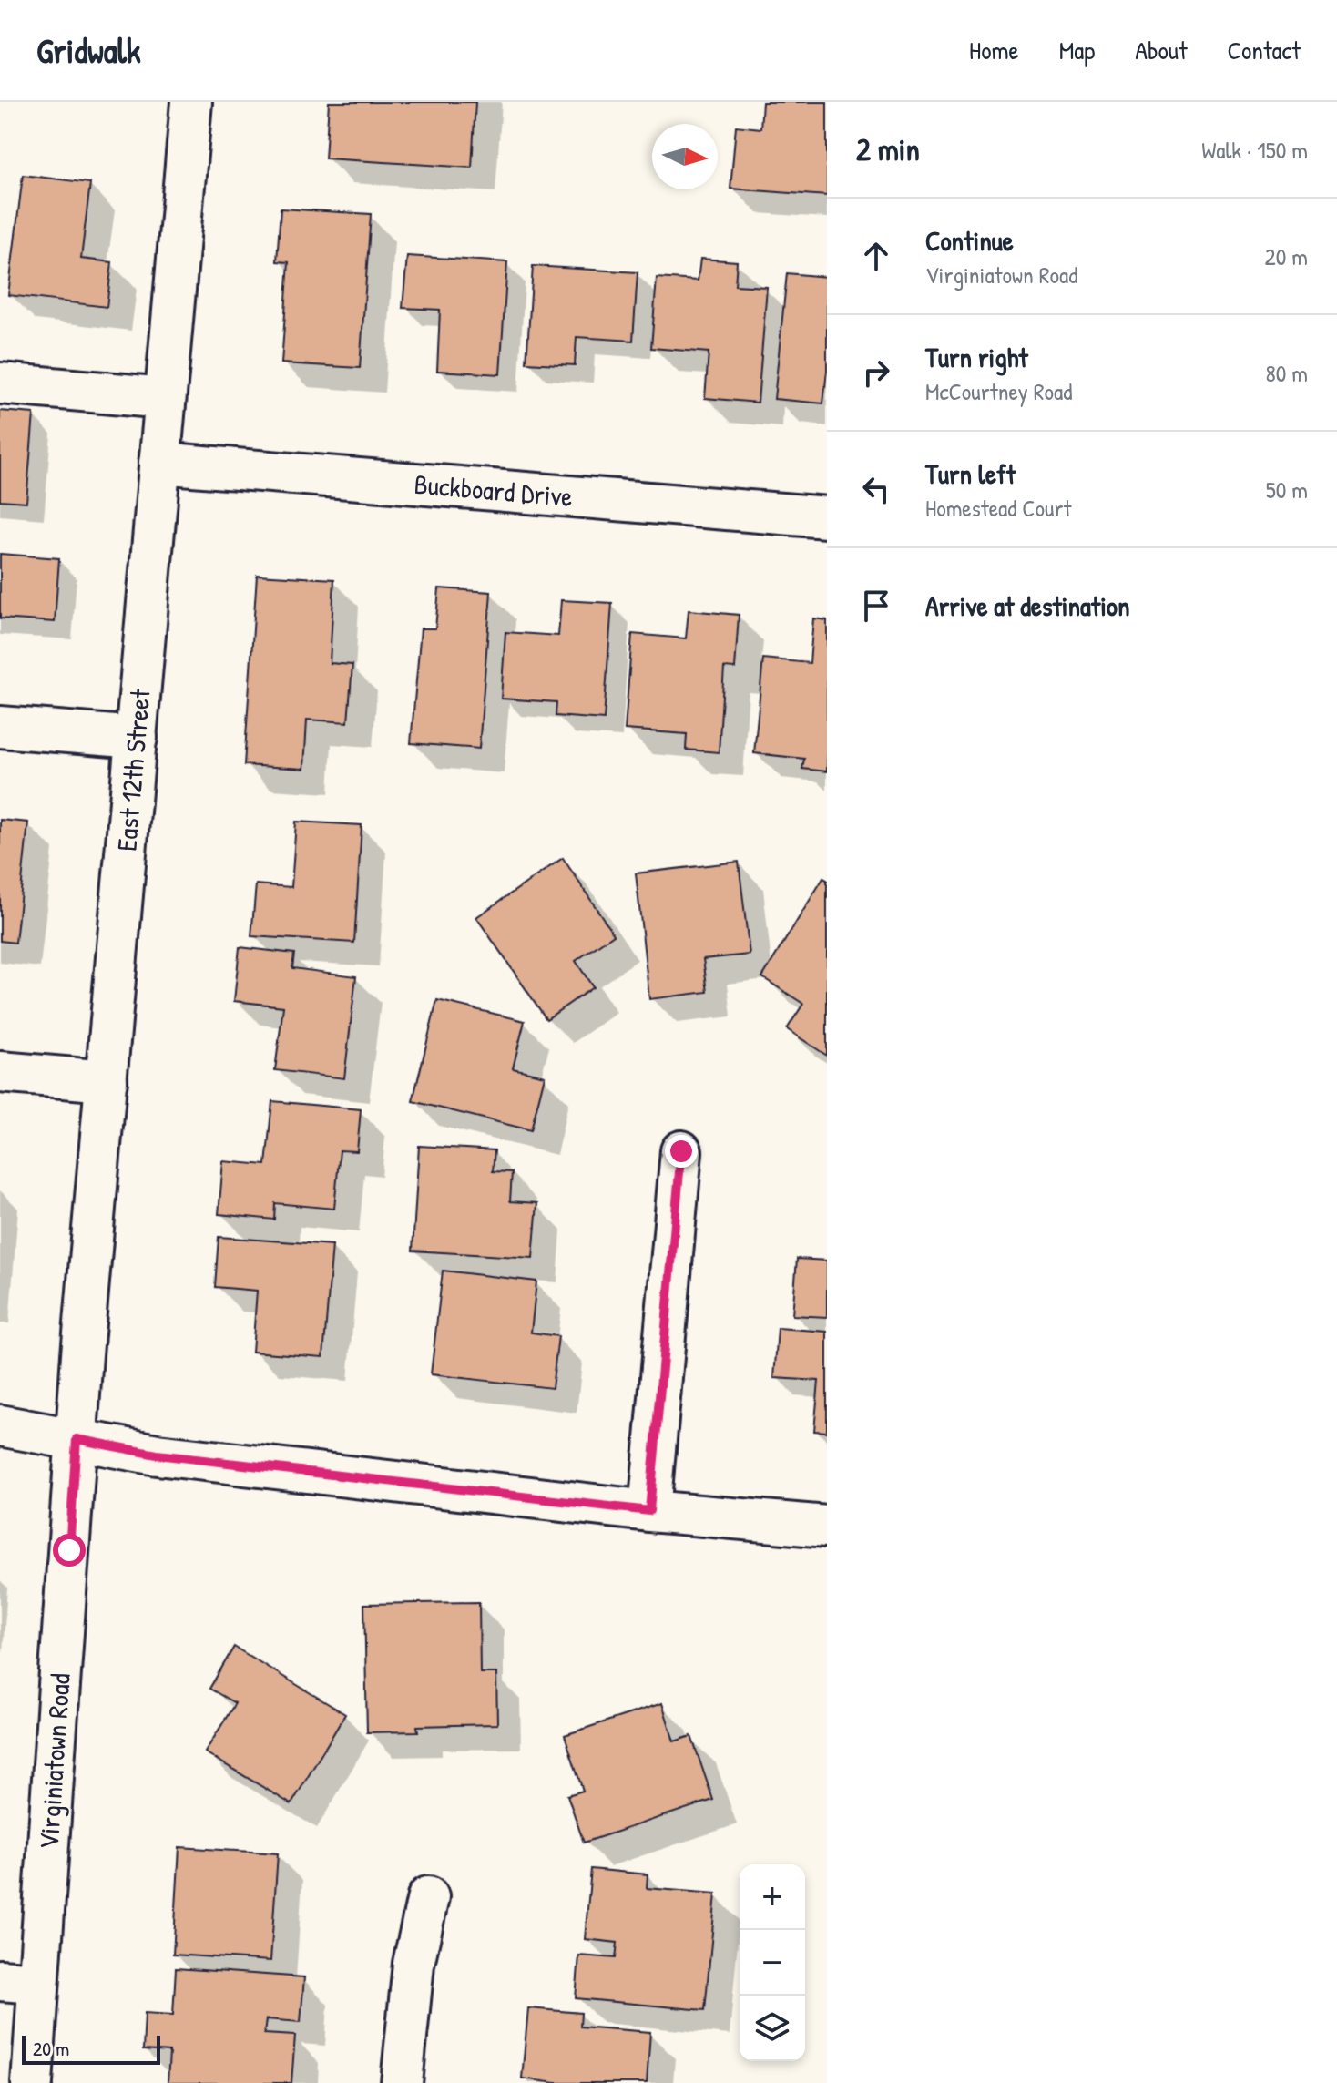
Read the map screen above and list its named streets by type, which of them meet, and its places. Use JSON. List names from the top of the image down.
{
  "streets": {
    "street": ["Buckboard Drive", "East 12th Street", "Virginiatown Road"]
  },
  "crossings": [
    ["Buckboard Drive", "East 12th Street"],
    ["East 12th Street", "Virginiatown Road"]
  ],
  "scale_bar": "20 m",
  "north": "right",
  "page": {
    "header": "Gridwalk",
    "nav": [
      "Home",
      "Map",
      "About",
      "Contact"
    ],
    "heading": ["2 min", "Walk · 150 m"],
    "list": [
      ["Continue", "Virginiatown Road", "20 m"],
      ["Turn right", "McCourtney Road", "80 m"],
      ["Turn left", "Homestead Court", "50 m"],
      "Arrive at destination"
    ],
    "map_buttons": ["+", "−"],
    "scale": "20 m"
  }
}
